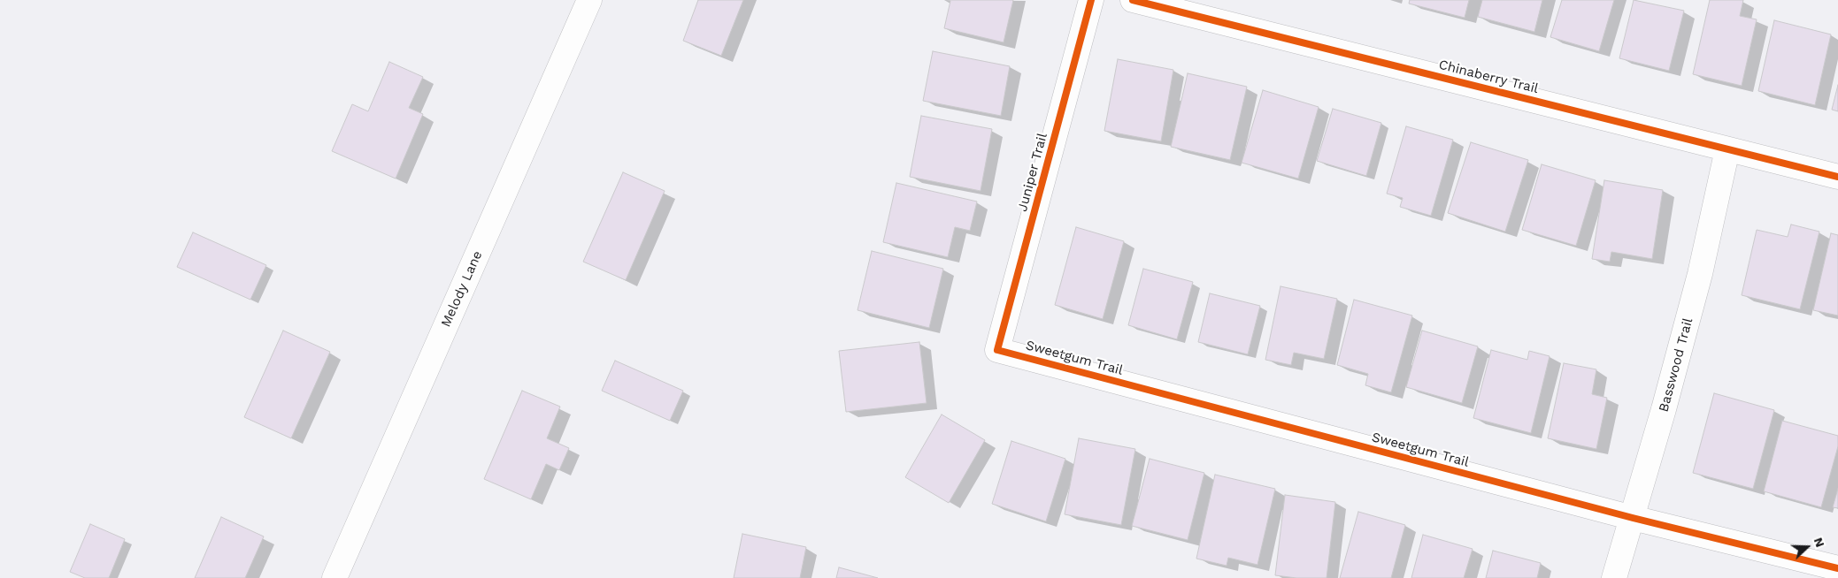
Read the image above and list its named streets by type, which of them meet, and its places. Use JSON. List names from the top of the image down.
{
  "streets": {
    "street": [
      "Chinaberry Trail",
      "Juniper Trail",
      "Melody Lane",
      "Sweetgum Trail",
      "Basswood Trail"
    ]
  },
  "crossings": [
    ["Chinaberry Trail", "Basswood Trail"],
    ["Juniper Trail", "Sweetgum Trail"],
    ["Sweetgum Trail", "Basswood Trail"]
  ],
  "north": "right"
}
